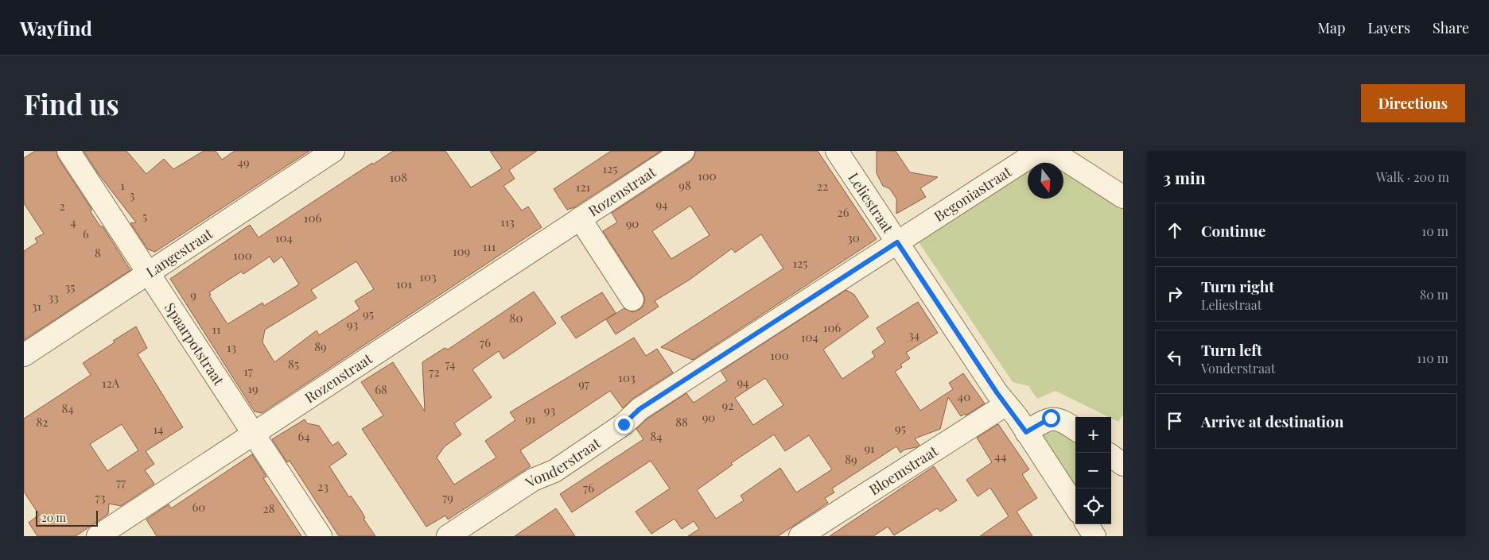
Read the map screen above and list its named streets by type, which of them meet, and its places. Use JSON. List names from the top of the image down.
{
  "streets": {
    "street": [
      "Rozenstraat",
      "Begoniastraat",
      "Leliestraat",
      "Langestraat",
      "Spaarpotstraat",
      "Vonderstraat",
      "Bloemstraat"
    ]
  },
  "crossings": [
    ["Rozenstraat", "Spaarpotstraat"],
    ["Begoniastraat", "Leliestraat"],
    ["Begoniastraat", "Vonderstraat"],
    ["Leliestraat", "Vonderstraat"],
    ["Leliestraat", "Bloemstraat"],
    ["Langestraat", "Spaarpotstraat"]
  ],
  "house_numbers": [
    "49",
    "125",
    "100",
    "108",
    "1",
    "98",
    "22",
    "121",
    "3",
    "94",
    "2",
    "26",
    "5",
    "106",
    "4",
    "113",
    "90",
    "6",
    "104",
    "30",
    "111",
    "109",
    "8",
    "100",
    "125",
    "103",
    "101",
    "35",
    "9",
    "33",
    "31",
    "95",
    "80",
    "93",
    "106",
    "11",
    "34",
    "104",
    "76",
    "89",
    "13",
    "100",
    "85",
    "74",
    "17",
    "72",
    "103",
    "94",
    "12A",
    "97",
    "19",
    "68",
    "40",
    "92",
    "84",
    "93",
    "90",
    "91",
    "82",
    "88",
    "95",
    "14",
    "64",
    "84",
    "91",
    "44",
    "89",
    "77",
    "23",
    "76",
    "73",
    "79",
    "60",
    "28"
  ],
  "scale_bar": "20 m",
  "north": "bottom",
  "page": {
    "header": "Wayfind",
    "nav": ["Map", "Layers", "Share"],
    "buttons": "Directions",
    "title": "Find us",
    "heading": ["3 min", "Walk · 200 m"],
    "list": [
      ["Continue", "10 m"],
      ["Turn right", "Leliestraat", "80 m"],
      ["Turn left", "Vonderstraat", "110 m"],
      "Arrive at destination"
    ],
    "map_buttons": ["+", "−"],
    "scale": "20 m"
  }
}
